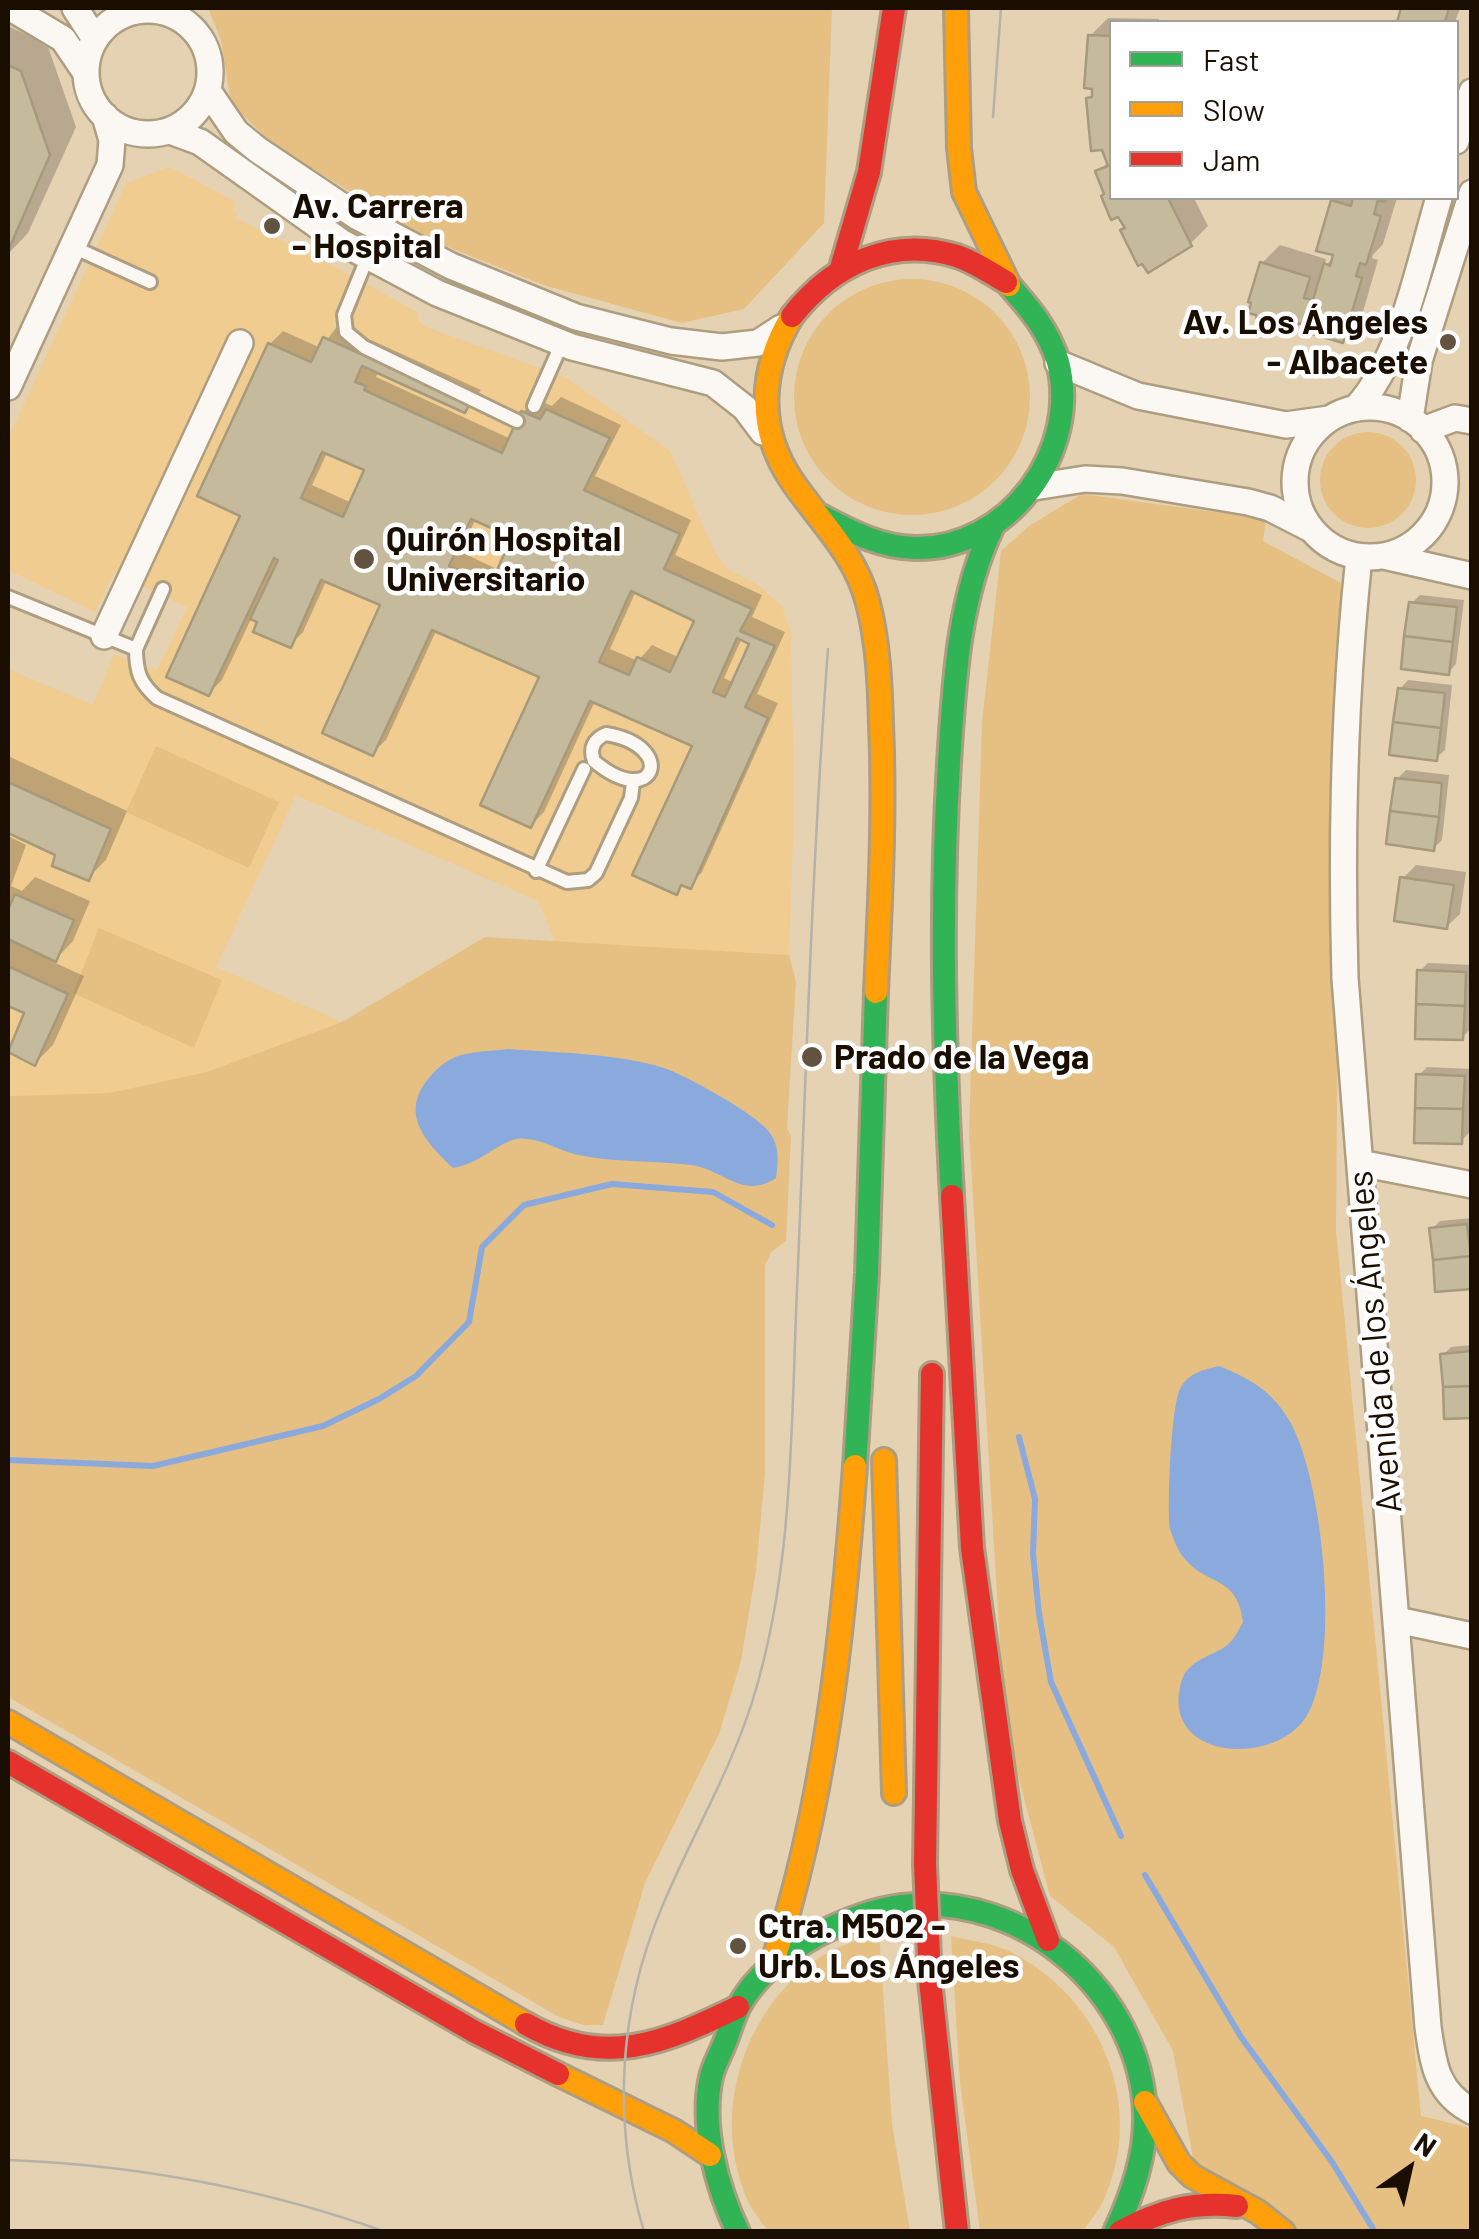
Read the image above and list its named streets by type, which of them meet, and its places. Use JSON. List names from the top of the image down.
{
  "streets": {
    "street": ["Avenida de los Ángeles"]
  },
  "places": [
    "Av. Carrera - Hospital",
    "Av. Los Ángeles - Albacete",
    "Quirón Hospital Universitario",
    "Prado de la Vega",
    "Ctra. M502 - Urb. Los Ángeles"
  ],
  "legend": ["Fast", "Slow", "Jam"],
  "north": "top right"
}
